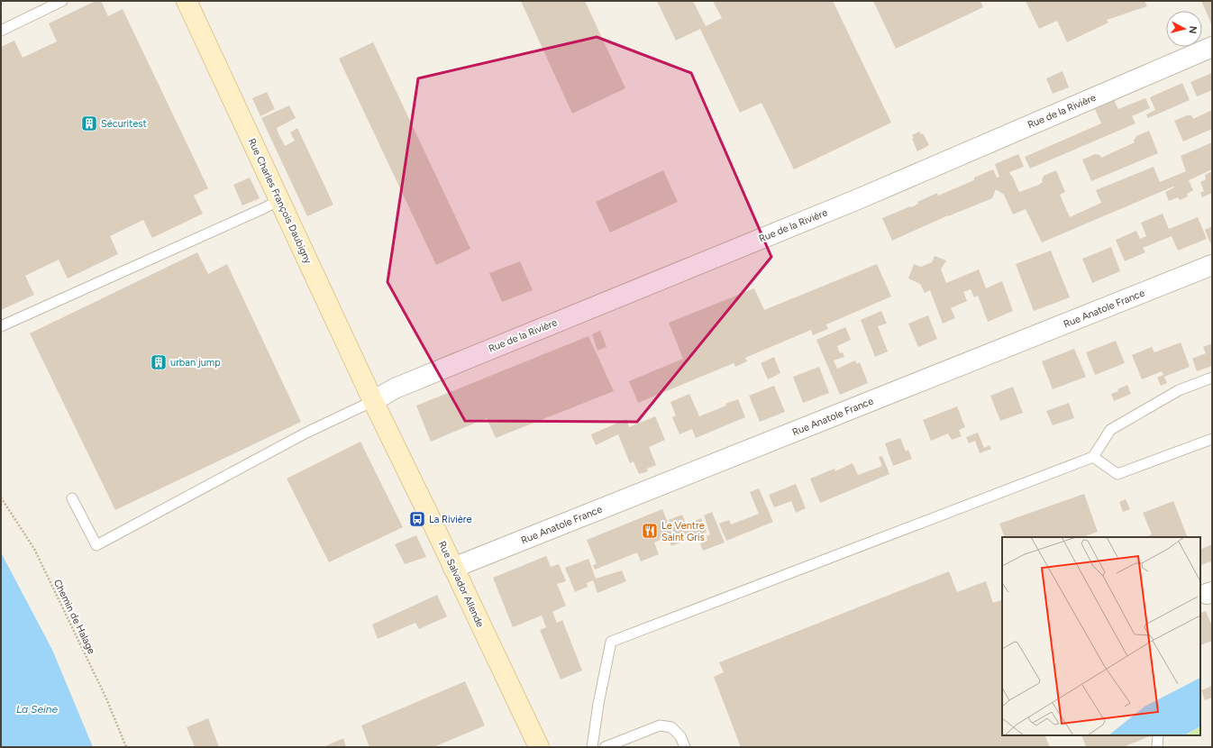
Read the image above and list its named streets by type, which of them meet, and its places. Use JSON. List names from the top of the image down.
{
  "streets": {
    "street": [
      "Rue de la Rivière",
      "Rue Charles François Daubigny",
      "Rue Anatole France",
      "Rue Salvador Allende"
    ],
    "path": ["Chemin de Halage"]
  },
  "crossings": [
    ["Rue de la Rivière", "Rue Charles François Daubigny"],
    ["Rue de la Rivière", "Rue Salvador Allende"],
    ["Rue Charles François Daubigny", "Rue Salvador Allende"],
    ["Rue Anatole France", "Rue Salvador Allende"]
  ],
  "water": ["La Seine"],
  "places": {
    "building": ["Sécuritest", "urban jump"],
    "bus stop": ["La Rivière"],
    "restaurant": ["Le Ventre Saint Gris"]
  },
  "north": "right"
}
